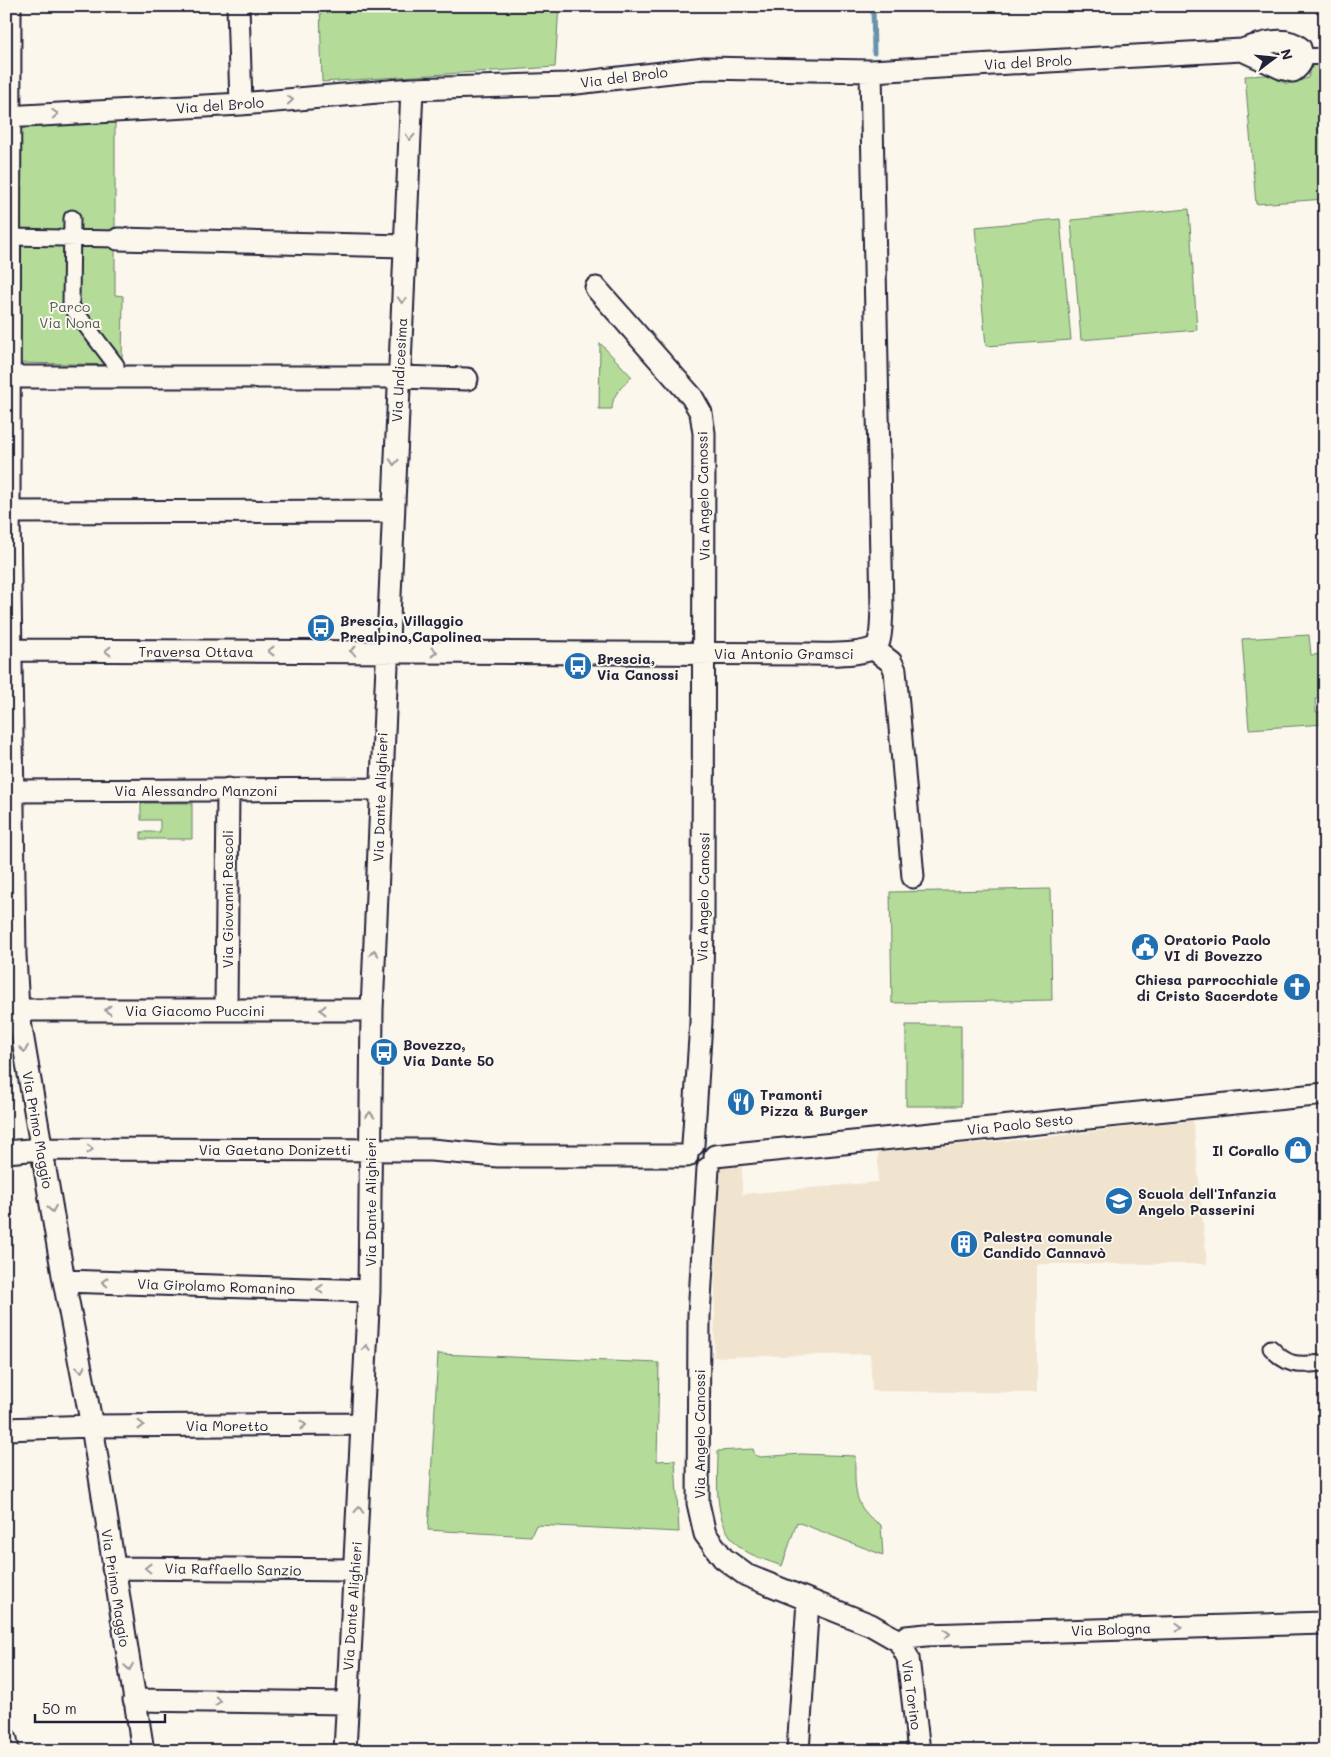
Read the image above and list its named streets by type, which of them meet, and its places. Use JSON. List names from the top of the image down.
{
  "streets": {
    "street": [
      "Via del Brolo",
      "Via Undicesima",
      "Via Angelo Canossi",
      "Traversa Ottava",
      "Via Antonio Gramsci",
      "Via Alessandro Manzoni",
      "Via Dante Alighieri",
      "Via Giovanni Pascoli",
      "Via Giacomo Puccini",
      "Via Paolo Sesto",
      "Via Primo Maggio",
      "Via Gaetano Donizetti",
      "Via Girolamo Romanino",
      "Via Moretto",
      "Via Raffaello Sanzio",
      "Via Bologna",
      "Via Torino"
    ]
  },
  "crossings": [
    ["Via del Brolo", "Via Undicesima"],
    ["Via del Brolo", "Via Primo Maggio"],
    ["Via Undicesima", "Traversa Ottava"],
    ["Via Undicesima", "Via Dante Alighieri"],
    ["Via Angelo Canossi", "Via Antonio Gramsci"],
    ["Via Angelo Canossi", "Via Paolo Sesto"],
    ["Via Angelo Canossi", "Via Gaetano Donizetti"],
    ["Via Angelo Canossi", "Via Bologna"],
    ["Via Angelo Canossi", "Via Torino"],
    ["Traversa Ottava", "Via Dante Alighieri"],
    ["Traversa Ottava", "Via Primo Maggio"],
    ["Via Alessandro Manzoni", "Via Dante Alighieri"],
    ["Via Alessandro Manzoni", "Via Giovanni Pascoli"],
    ["Via Alessandro Manzoni", "Via Primo Maggio"],
    ["Via Dante Alighieri", "Via Giacomo Puccini"],
    ["Via Dante Alighieri", "Via Gaetano Donizetti"],
    ["Via Dante Alighieri", "Via Girolamo Romanino"],
    ["Via Dante Alighieri", "Via Moretto"],
    ["Via Dante Alighieri", "Via Raffaello Sanzio"],
    ["Via Giovanni Pascoli", "Via Giacomo Puccini"],
    ["Via Giacomo Puccini", "Via Primo Maggio"],
    ["Via Paolo Sesto", "Via Gaetano Donizetti"],
    ["Via Primo Maggio", "Via Gaetano Donizetti"],
    ["Via Primo Maggio", "Via Girolamo Romanino"],
    ["Via Primo Maggio", "Via Moretto"],
    ["Via Primo Maggio", "Via Raffaello Sanzio"],
    ["Via Bologna", "Via Torino"]
  ],
  "one_way": [
    "Via Undicesima",
    "Via Dante Alighieri",
    "Via Giacomo Puccini",
    "Via Gaetano Donizetti",
    "Via Girolamo Romanino",
    "Via Moretto",
    "Via Bologna"
  ],
  "parks": ["Parco Via Nona"],
  "places": {
    "bus stop": ["Brescia, Villaggio Prealpino,Capolinea", "Brescia, Via Canossi", "Bovezzo, Via Dante 50"],
    "public building": ["Oratorio Paolo VI di Bovezzo"],
    "church": ["Chiesa parrocchiale di Cristo Sacerdote"],
    "restaurant": ["Tramonti Pizza & Burger"],
    "shop": ["Il Corallo"],
    "school or university": ["Scuola dell'Infanzia Angelo Passerini"],
    "building": ["Palestra comunale Candido Cannavò"]
  },
  "scale_bar": "50 m",
  "north": "right"
}
